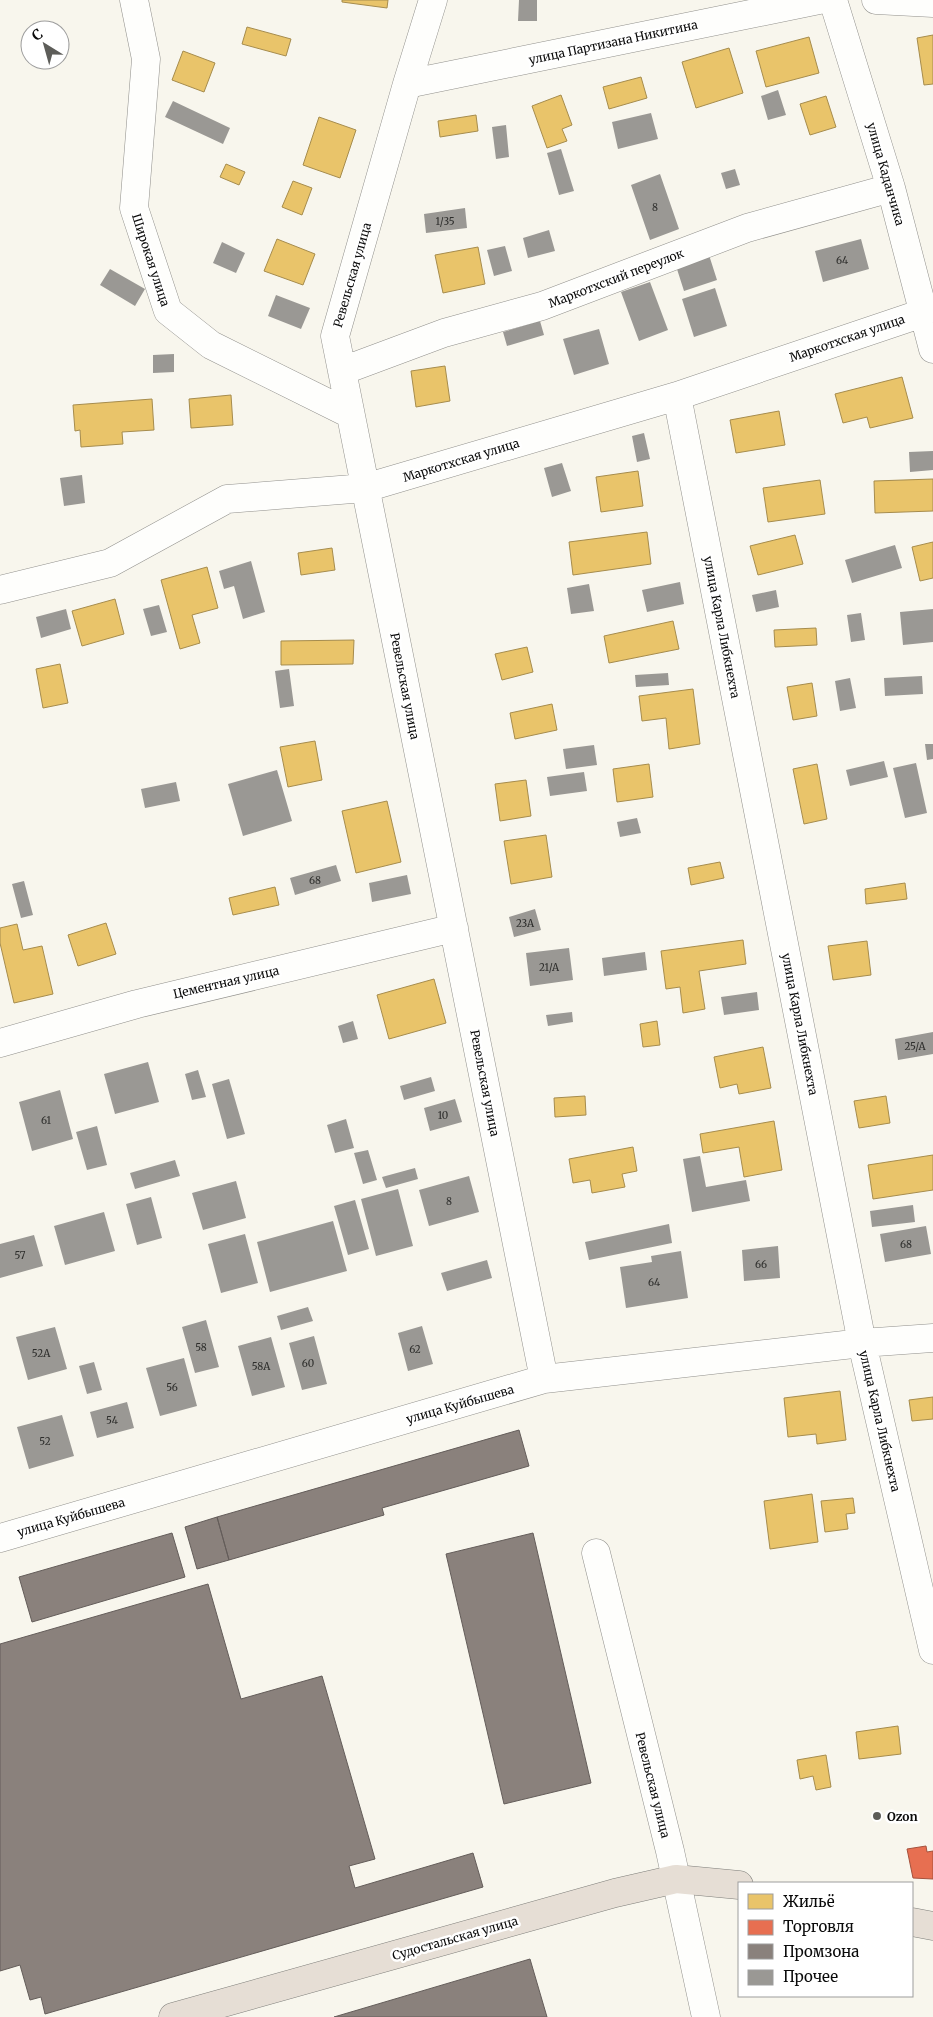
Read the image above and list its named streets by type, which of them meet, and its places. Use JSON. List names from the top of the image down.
{
  "streets": {
    "highway": ["Судостальская улица"],
    "street": [
      "улица Партизана Никитина",
      "улица Каданчика",
      "Широкая улица",
      "Ревельская улица",
      "Маркотхский переулок",
      "Маркотхская улица",
      "улица Карла Либкнехта",
      "Цементная улица",
      "улица Куйбышева"
    ]
  },
  "crossings": [
    ["улица Партизана Никитина", "Ревельская улица"],
    ["улица Каданчика", "Маркотхский переулок"],
    ["улица Каданчика", "Маркотхская улица"],
    ["Широкая улица", "Ревельская улица"],
    ["Ревельская улица", "Маркотхский переулок"],
    ["Ревельская улица", "Маркотхская улица"],
    ["Ревельская улица", "Цементная улица"],
    ["Ревельская улица", "улица Куйбышева"],
    ["Ревельская улица", "Судостальская улица"],
    ["Маркотхская улица", "улица Карла Либкнехта"],
    ["улица Карла Либкнехта", "улица Куйбышева"]
  ],
  "places": ["Ozon"],
  "house_numbers": [
    "8",
    "1/35",
    "64",
    "68",
    "23А",
    "21/А",
    "25/А",
    "10",
    "61",
    "8",
    "68",
    "57",
    "66",
    "64",
    "58",
    "62",
    "52А",
    "60",
    "58А",
    "56",
    "54",
    "52"
  ],
  "legend": [
    "Жильё",
    "Торговля",
    "Промзона",
    "Прочее"
  ],
  "north": "top left"
}
